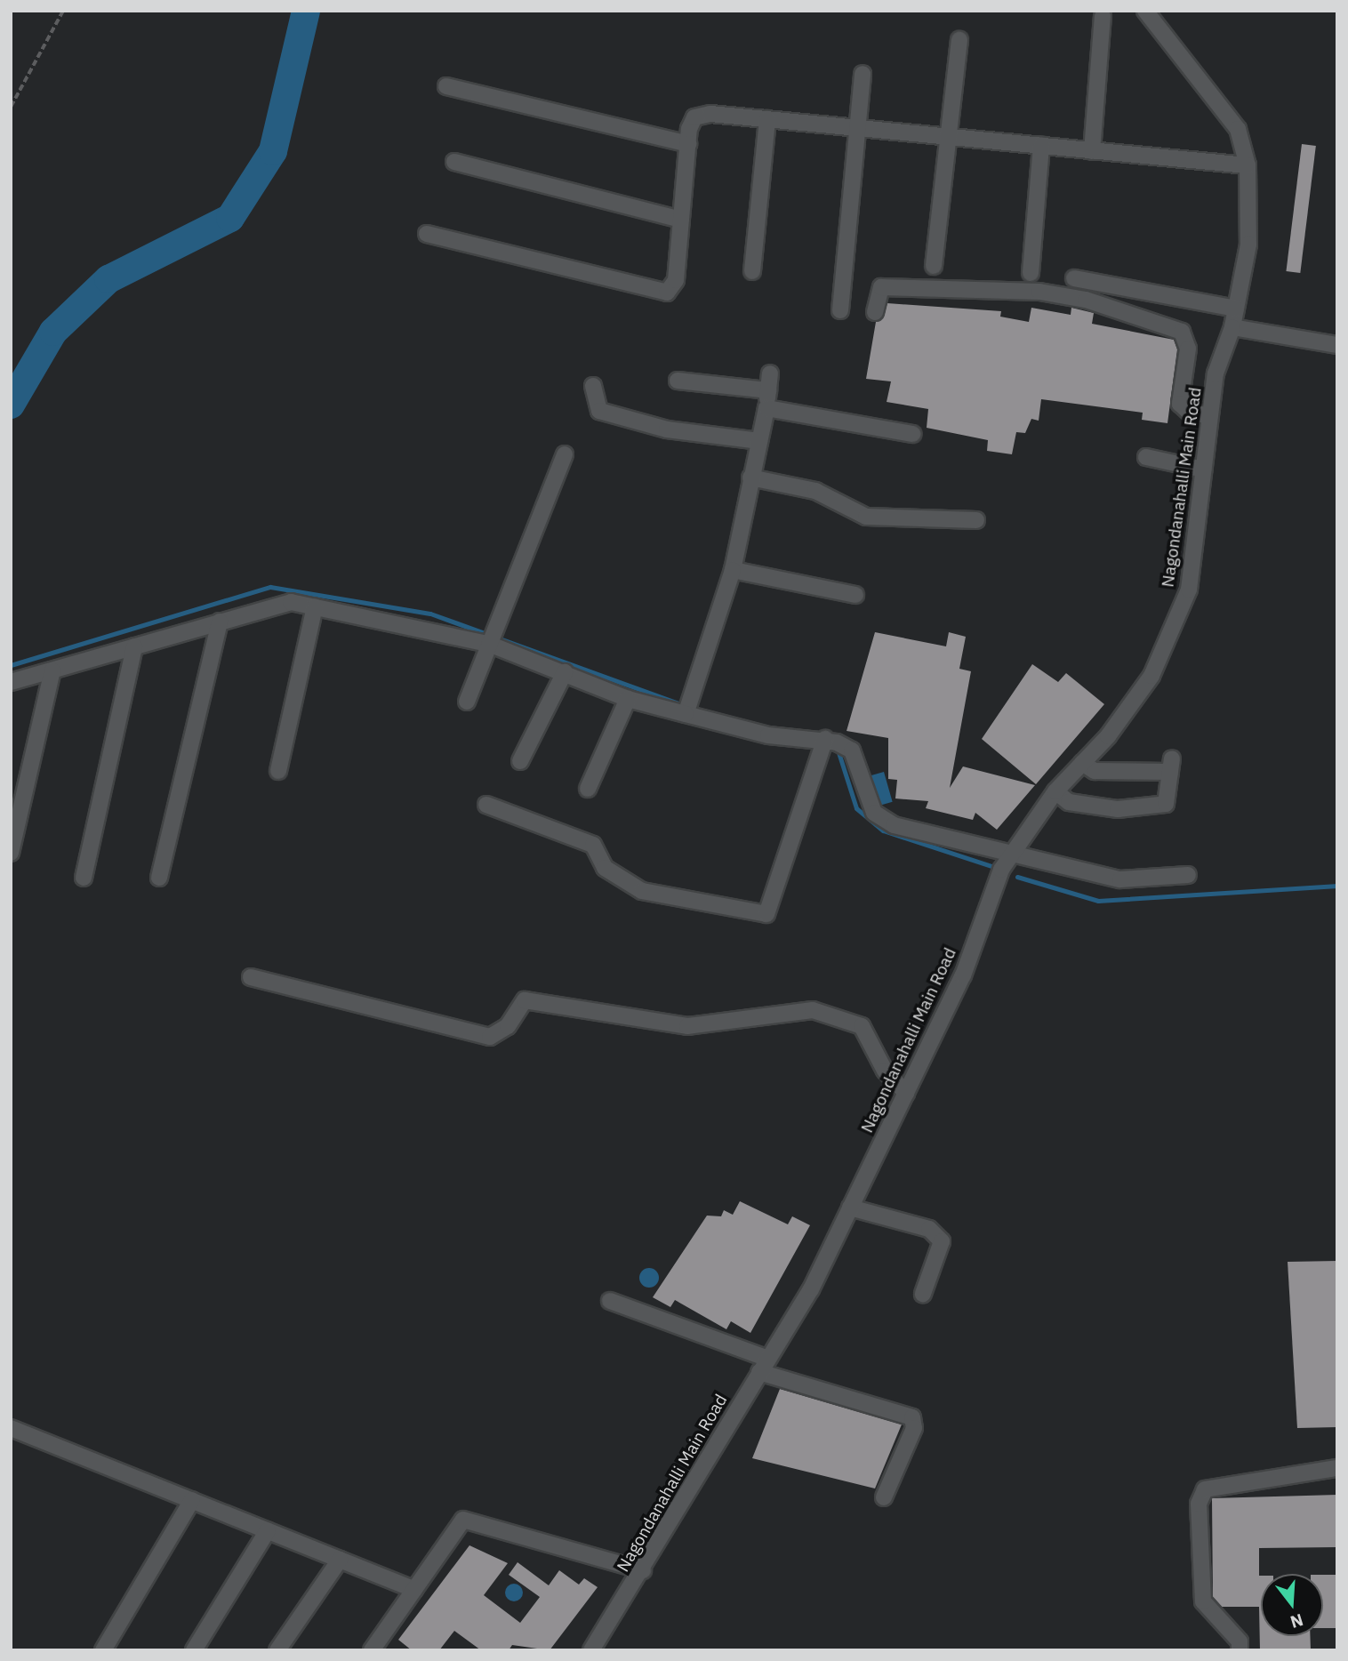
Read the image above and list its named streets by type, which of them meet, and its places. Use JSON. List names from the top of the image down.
{
  "streets": {
    "street": ["Nagondanahalli Main Road"]
  },
  "north": "bottom"
}
